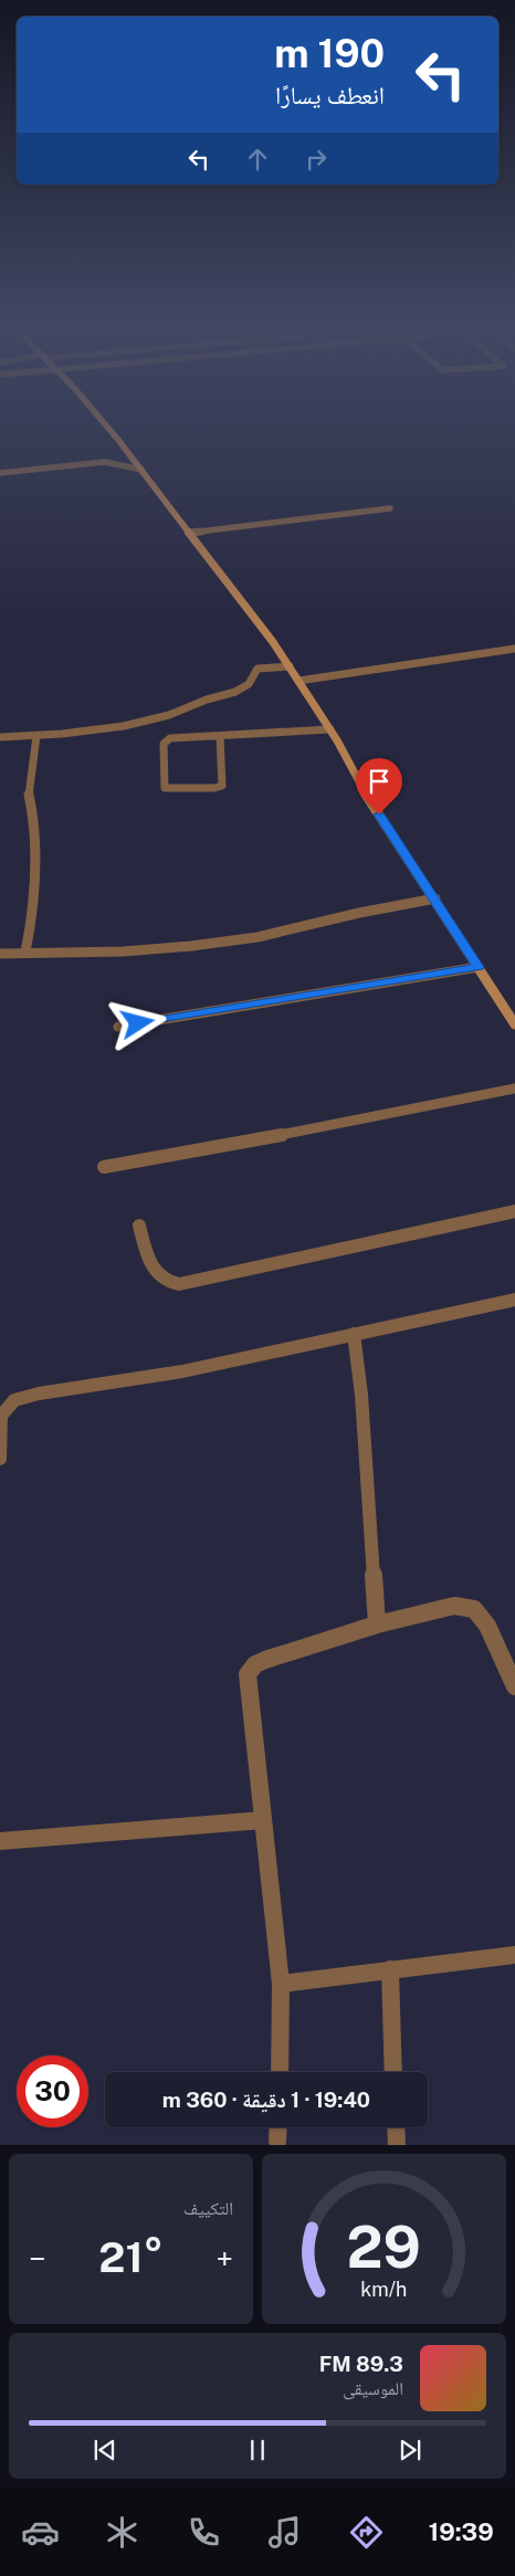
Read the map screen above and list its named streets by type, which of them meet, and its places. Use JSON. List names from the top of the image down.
{
  "page": {
    "turn": ["190 m", "انعطف يسارًا"],
    "limit": "30",
    "trip": "19:40 · 1 دقيقة · 360 m",
    "tile": "التكييف",
    "heat": ["−", "21°", "+"],
    "song": ["89.3 FM", "الموسيقى"],
    "tabs": "19:39",
    "gauge": ["29", "km/h"]
  }
}
